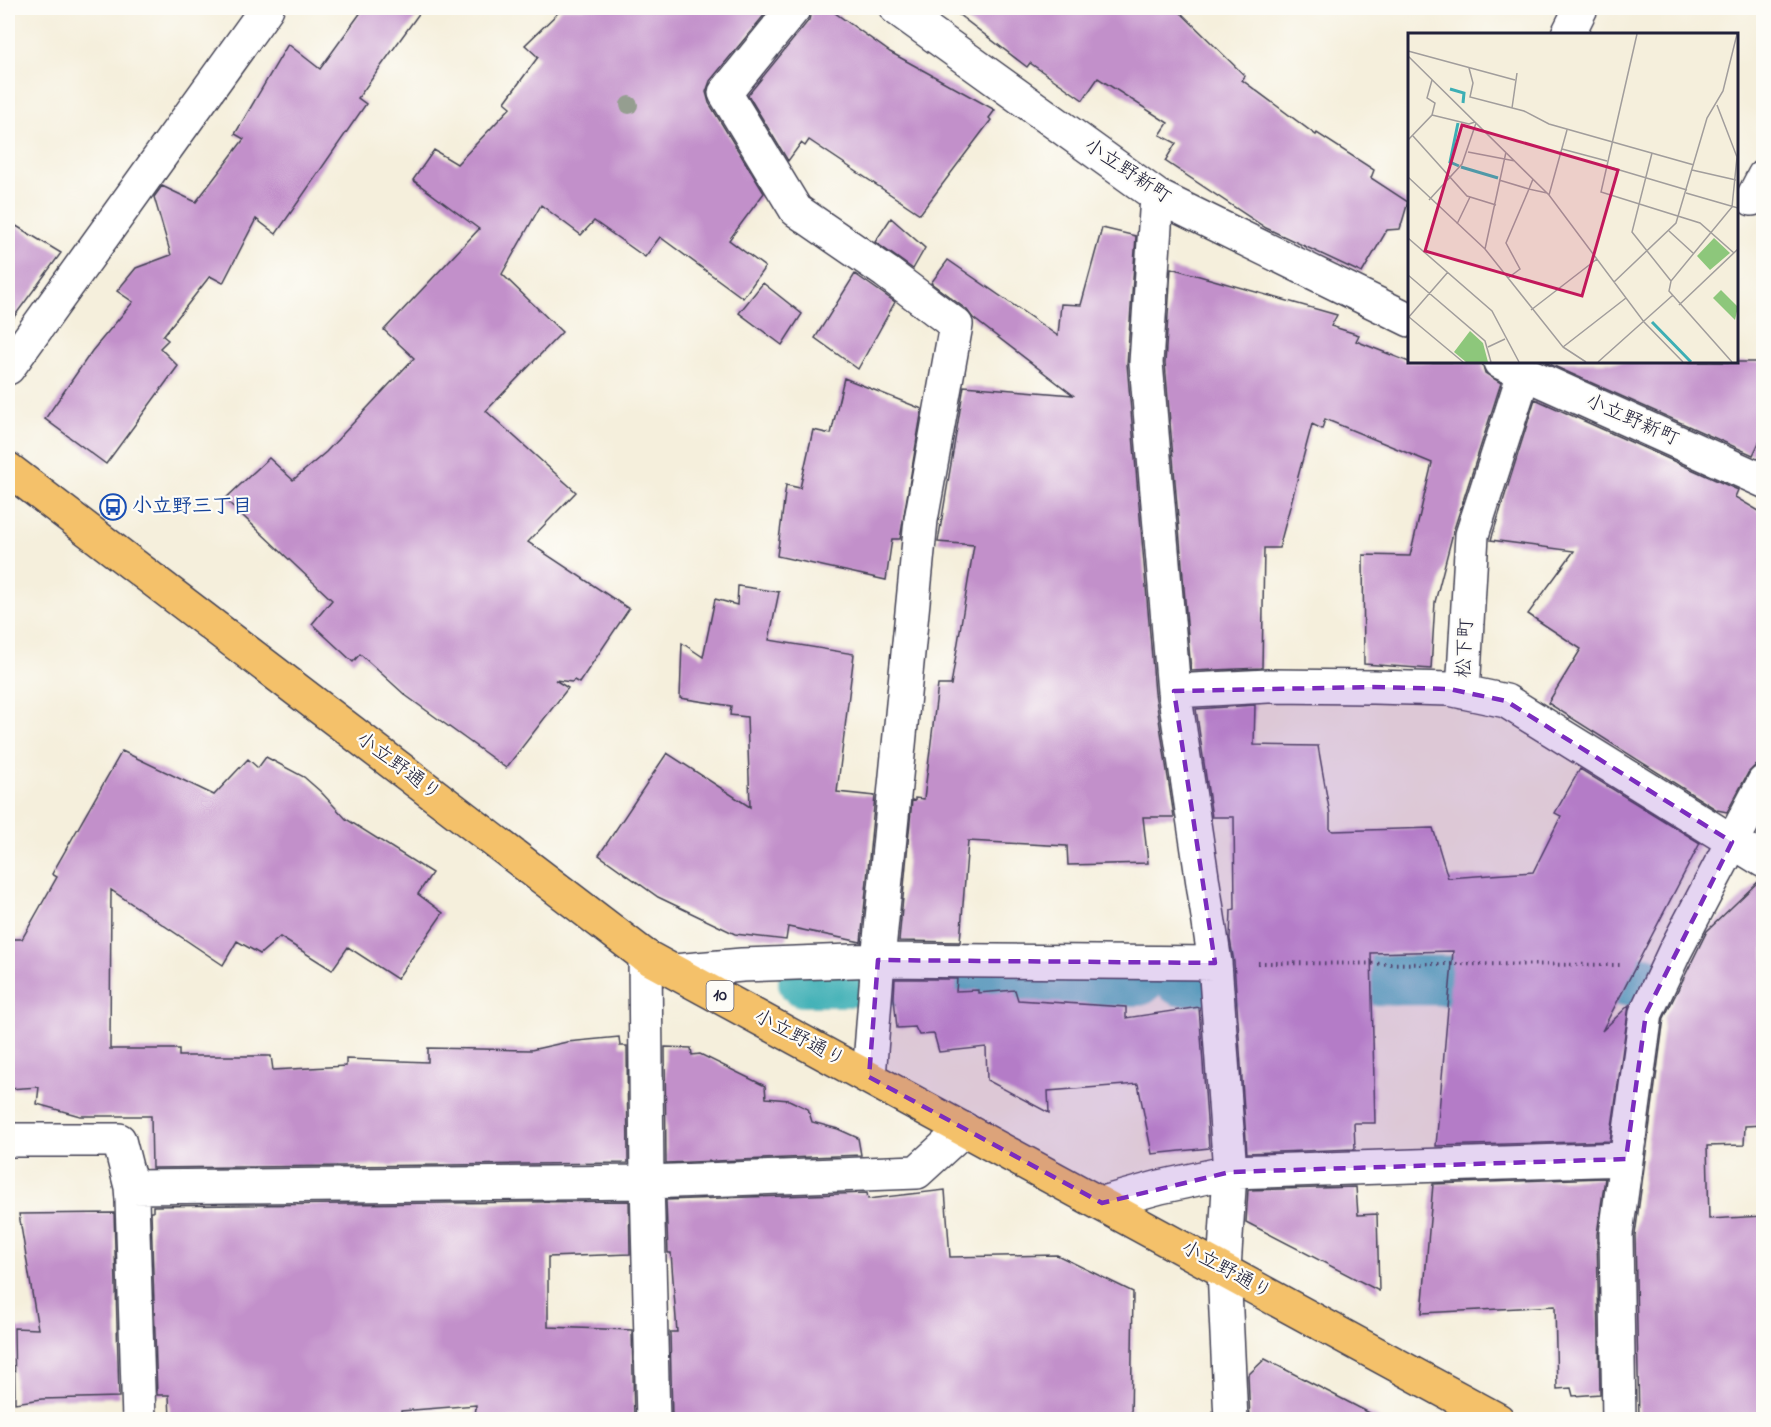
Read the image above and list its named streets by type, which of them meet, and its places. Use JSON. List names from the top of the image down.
{
  "streets": {
    "main road": ["小立野通り", "10"],
    "street": ["小立野新町", "松下町"]
  },
  "crossings": [
    ["小立野新町", "松下町"]
  ],
  "places": {
    "bus stop": ["小立野三丁目"]
  }
}
